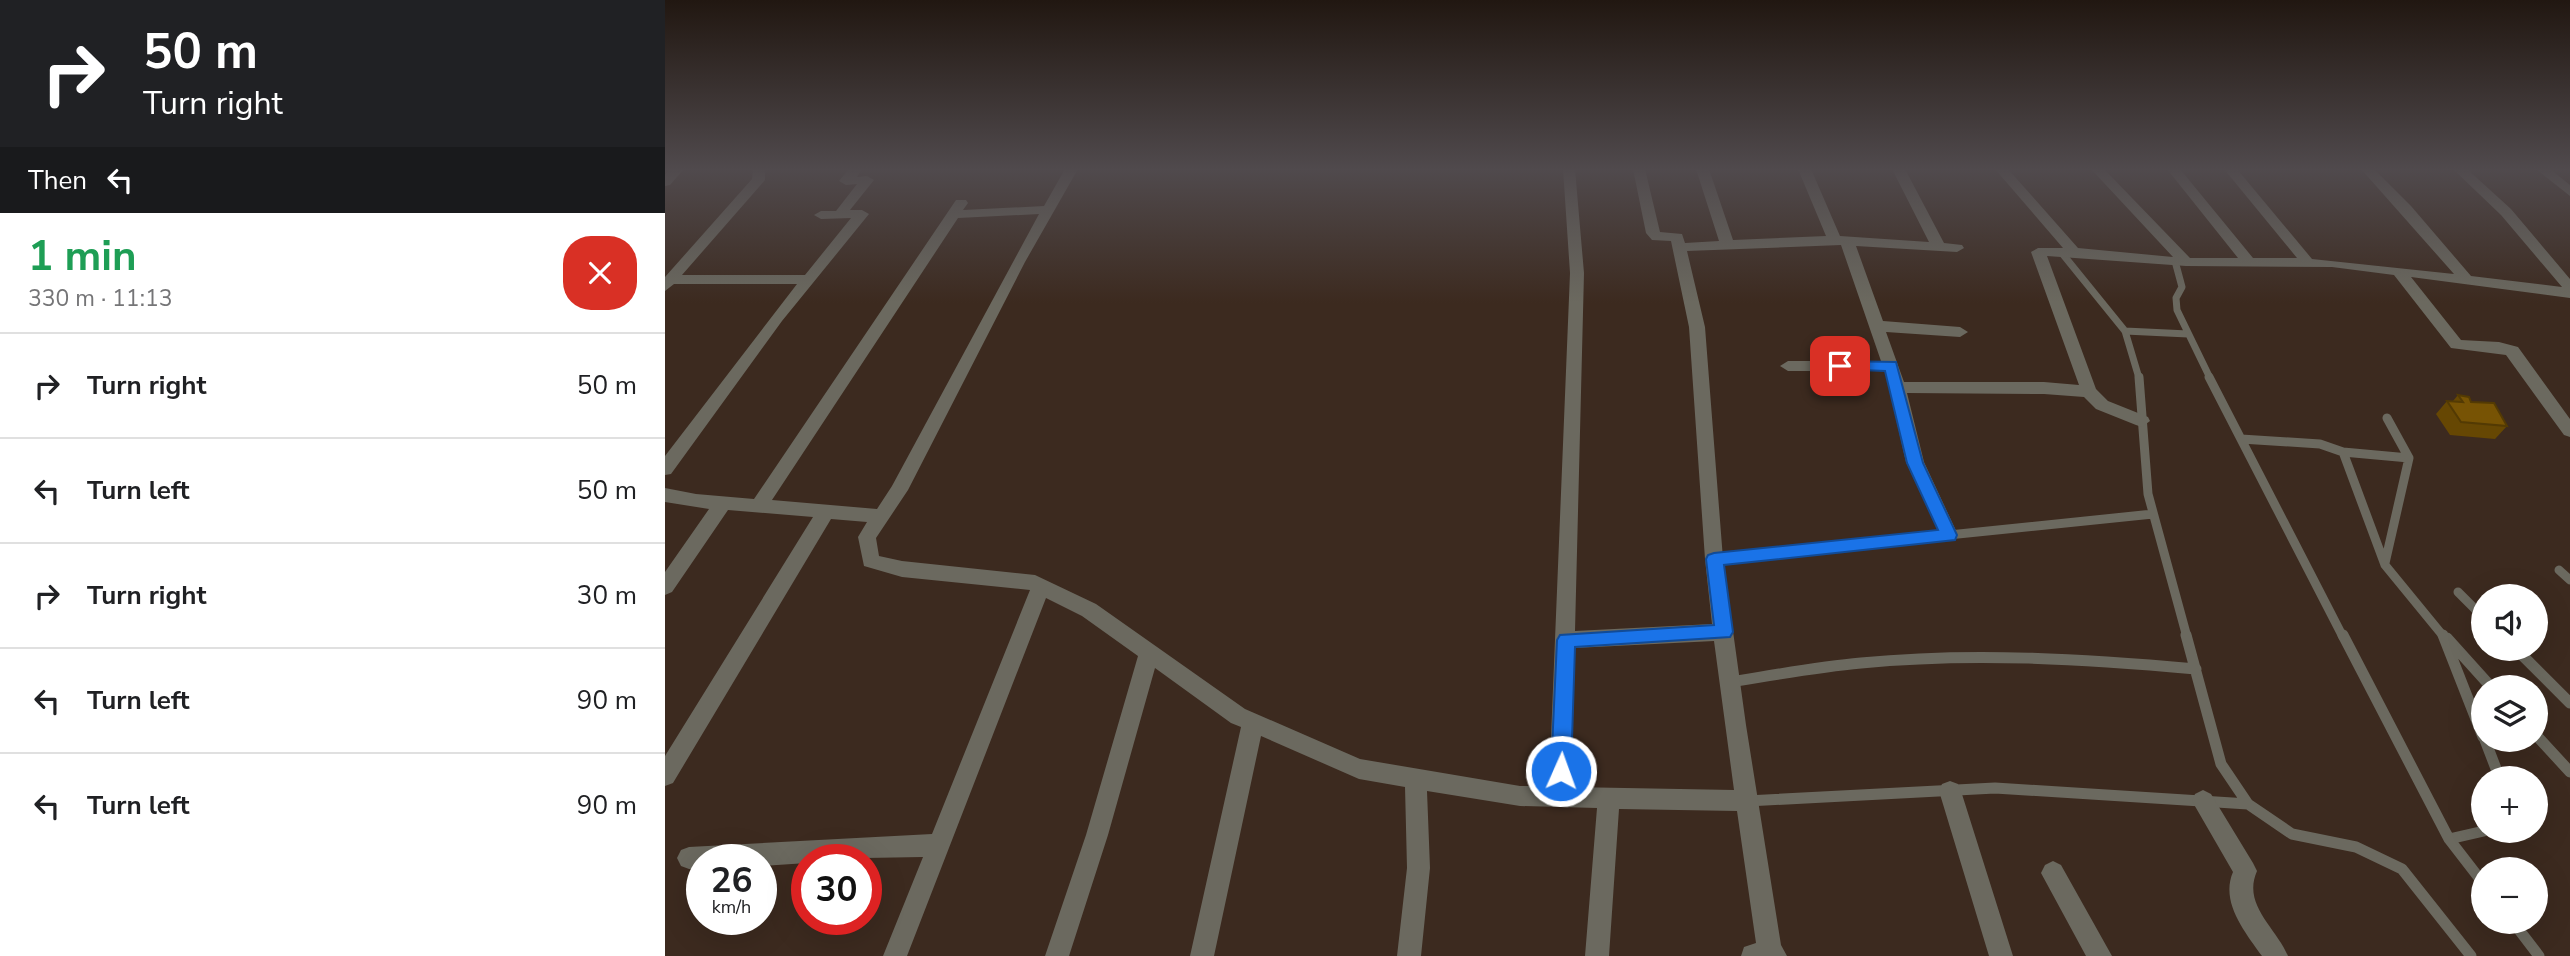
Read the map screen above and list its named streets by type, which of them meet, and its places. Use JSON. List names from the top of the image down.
{
  "page": {
    "turn": ["50 m", "Turn right"],
    "then": "Then",
    "heading": ["1 min", "330 m · 11:13"],
    "list": [
      {
        "name": "Turn right",
        "value": "50 m"
      },
      {
        "name": "Turn left",
        "value": "50 m"
      },
      {
        "name": "Turn right",
        "value": "30 m"
      },
      {
        "name": "Turn left",
        "value": "90 m"
      },
      {
        "name": "Turn left",
        "value": "90 m"
      }
    ],
    "map_buttons": ["+", "−"],
    "speed": "26 km/h",
    "limit": "30"
  }
}
